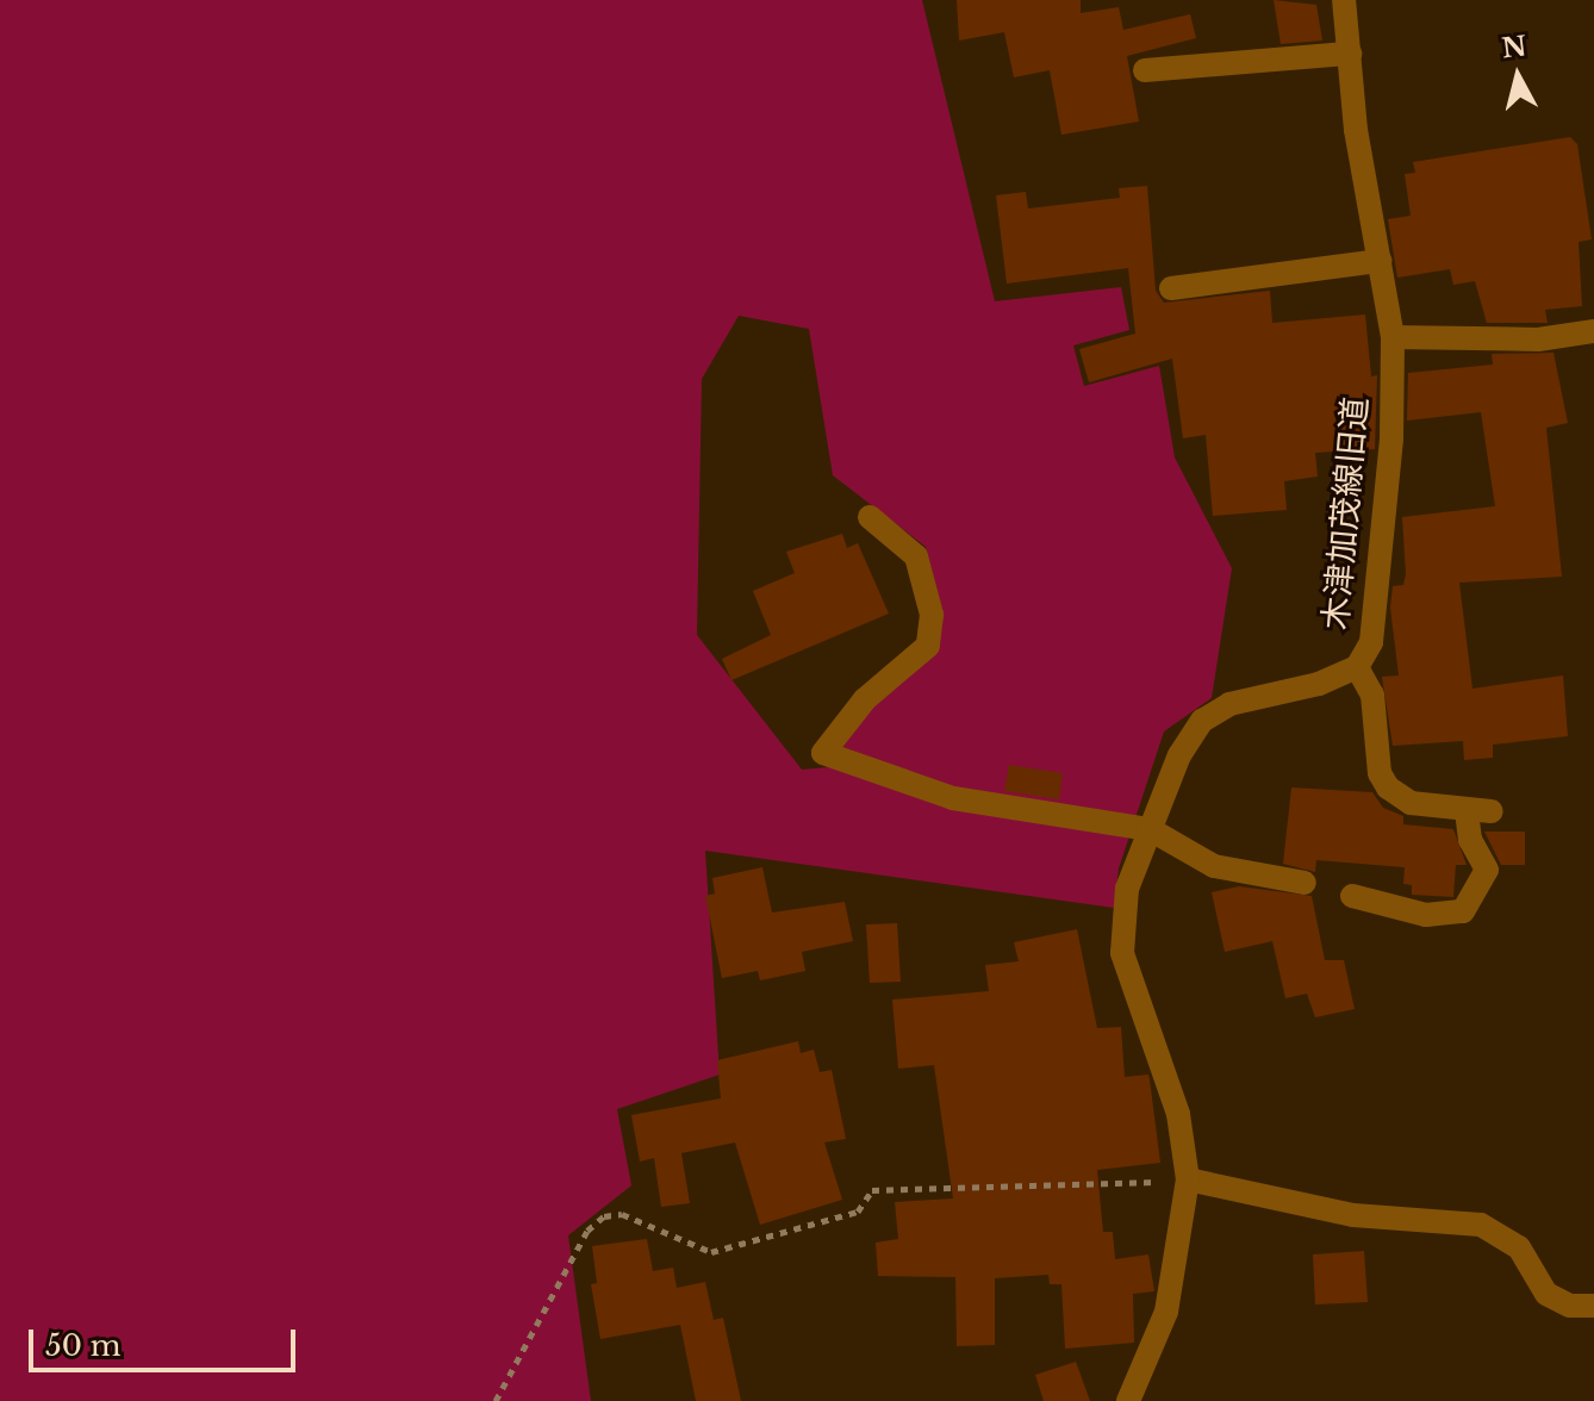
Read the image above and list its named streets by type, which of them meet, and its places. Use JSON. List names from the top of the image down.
{
  "streets": {
    "street": ["木津加茂線旧道"]
  },
  "scale_bar": "50 m",
  "north": "top"
}
